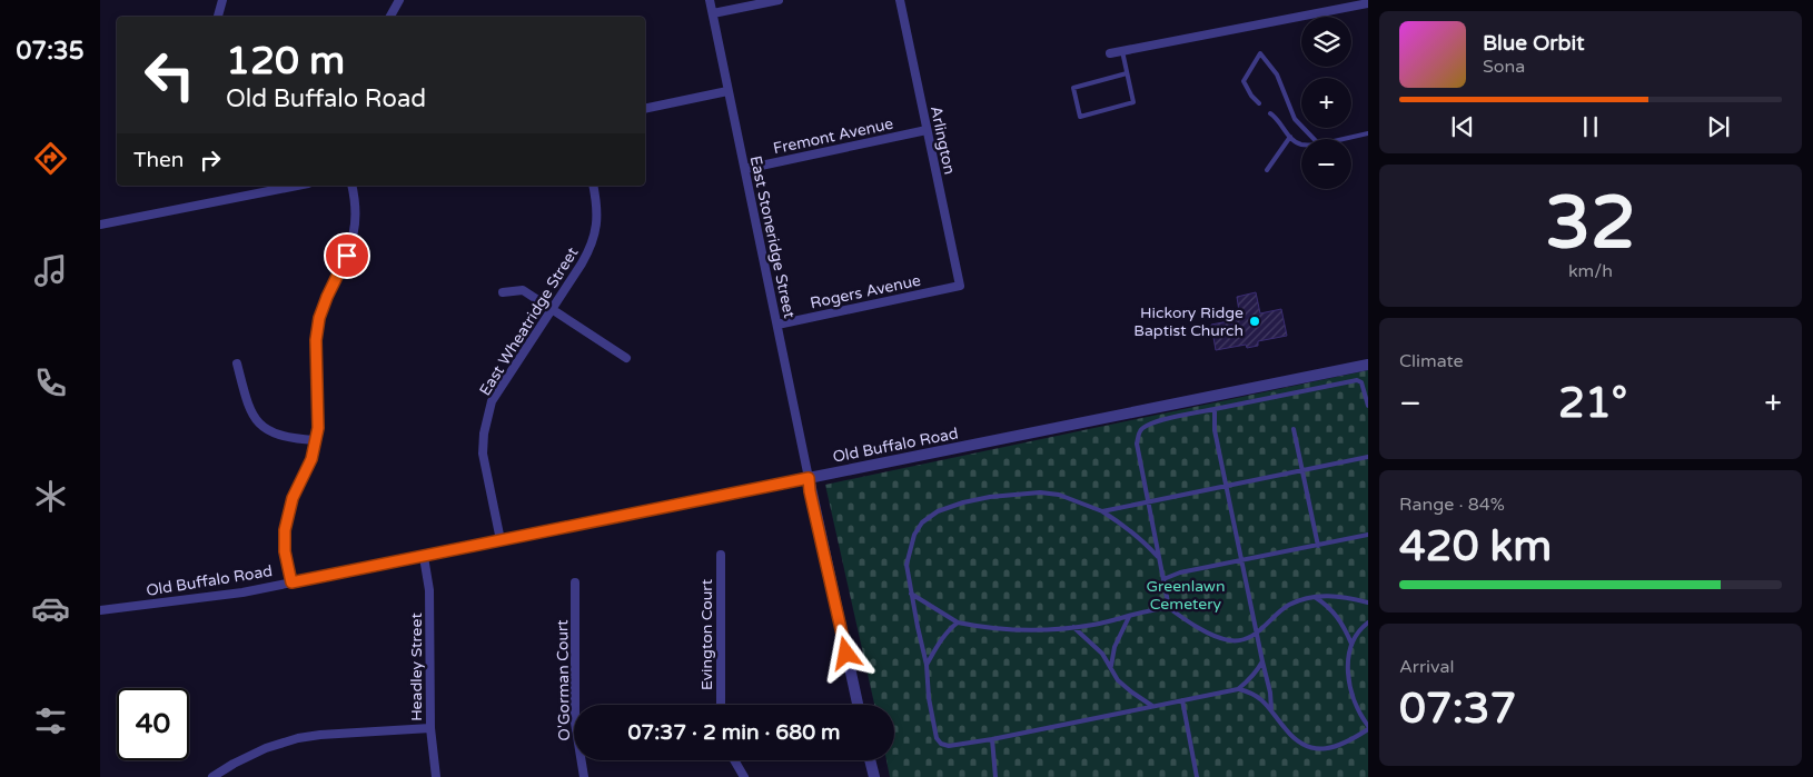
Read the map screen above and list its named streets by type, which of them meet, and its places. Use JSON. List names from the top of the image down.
{
  "streets": {
    "street": [
      "Fremont Avenue",
      "Arlington",
      "East Stoneridge Street",
      "Rogers Avenue",
      "East Wheatridge Street",
      "Old Buffalo Road",
      "Evington Court",
      "Headley Street",
      "O'Gorman Court"
    ]
  },
  "crossings": [
    ["Fremont Avenue", "Arlington"],
    ["Fremont Avenue", "East Stoneridge Street"],
    ["Arlington", "Rogers Avenue"],
    ["East Stoneridge Street", "Rogers Avenue"],
    ["East Stoneridge Street", "Old Buffalo Road"],
    ["East Wheatridge Street", "Old Buffalo Road"],
    ["Old Buffalo Road", "Headley Street"]
  ],
  "parks": ["Greenlawn Cemetery"],
  "places": ["Hickory Ridge Baptist Church"],
  "page": {
    "tabs": "07:35",
    "map_buttons": ["+", "−"],
    "turn": ["120 m", "Old Buffalo Road"],
    "song": ["Blue Orbit", "Sona"],
    "then": "Then",
    "tile": [
      ["32", "km/h"],
      "Climate",
      ["Range · 84%", "420 km"],
      ["Arrival", "07:37"]
    ],
    "heat": ["−", "21°", "+"],
    "limit": "40",
    "trip": "07:37 · 2 min · 680 m"
  }
}
